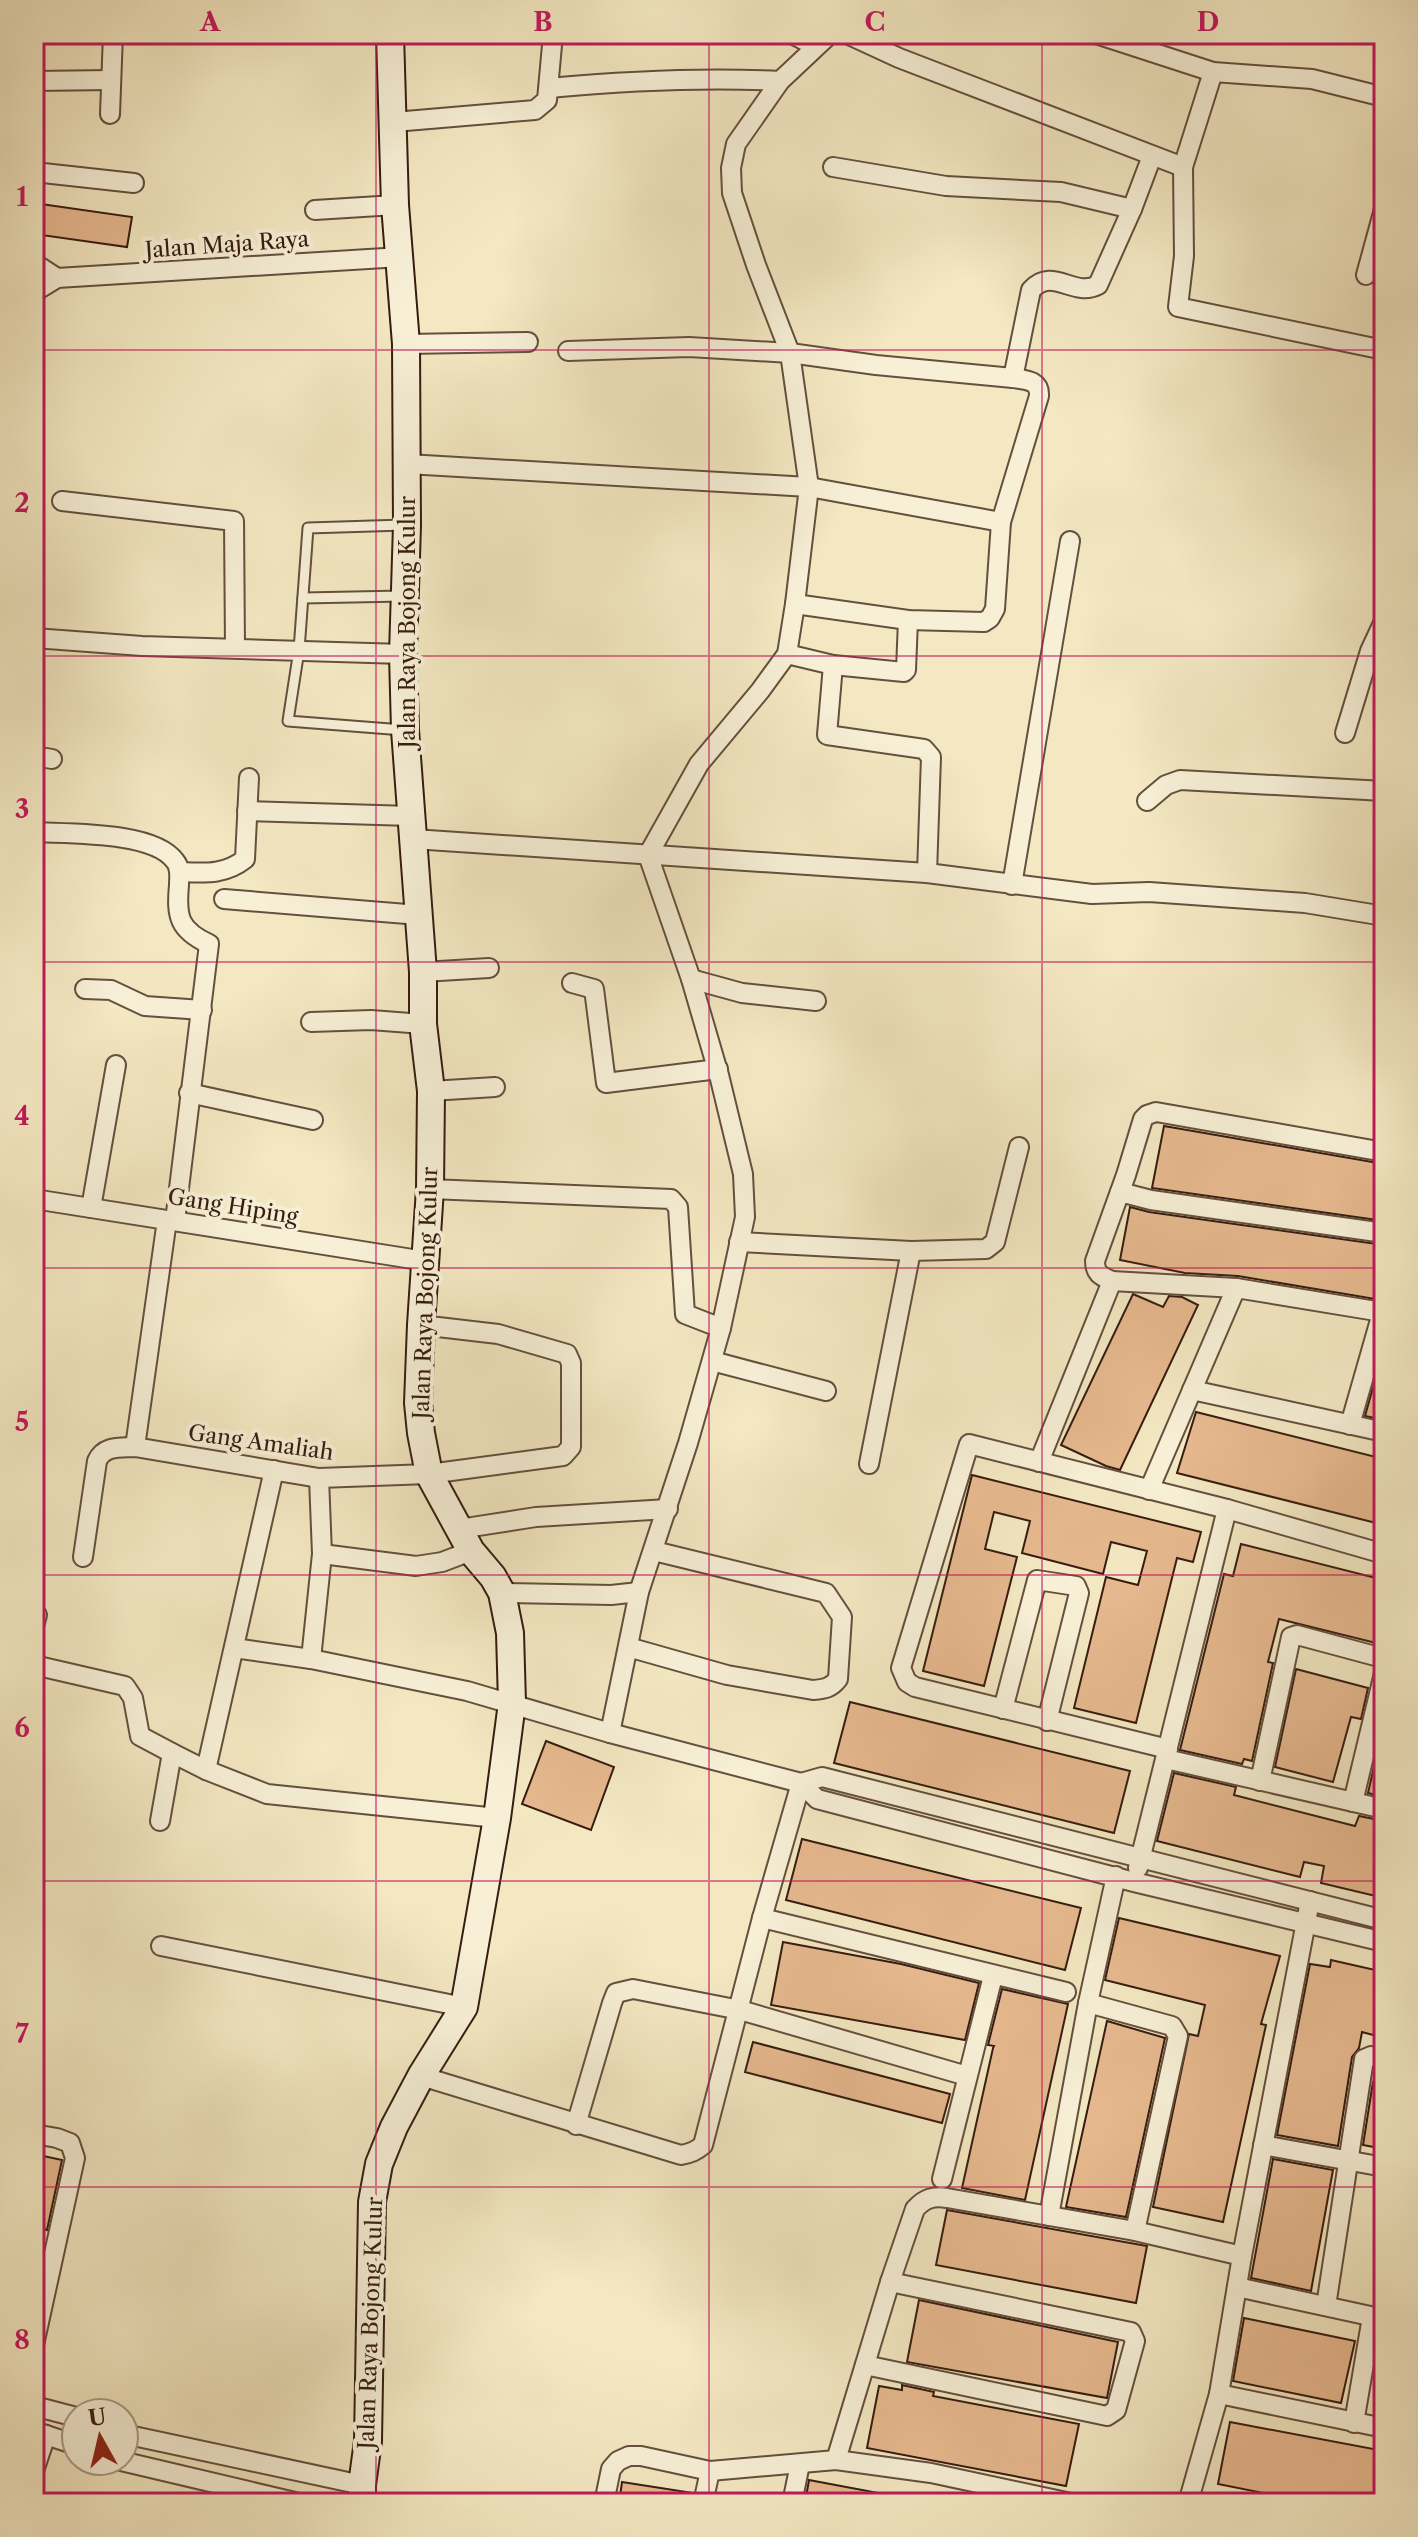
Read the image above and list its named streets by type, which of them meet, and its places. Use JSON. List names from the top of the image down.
{
  "streets": {
    "main road": ["Jalan Raya Bojong Kulur"],
    "street": ["Jalan Maja Raya", "Gang Hiping", "Gang Amaliah"]
  },
  "crossings": [
    ["Jalan Maja Raya", "Jalan Raya Bojong Kulur"],
    ["Jalan Raya Bojong Kulur", "Gang Hiping"],
    ["Jalan Raya Bojong Kulur", "Gang Amaliah"]
  ],
  "north": "top",
  "grid": {
    "columns": [
      "A",
      "B",
      "C",
      "D"
    ],
    "rows": [
      "1",
      "2",
      "3",
      "4",
      "5",
      "6",
      "7",
      "8"
    ]
  }
}
